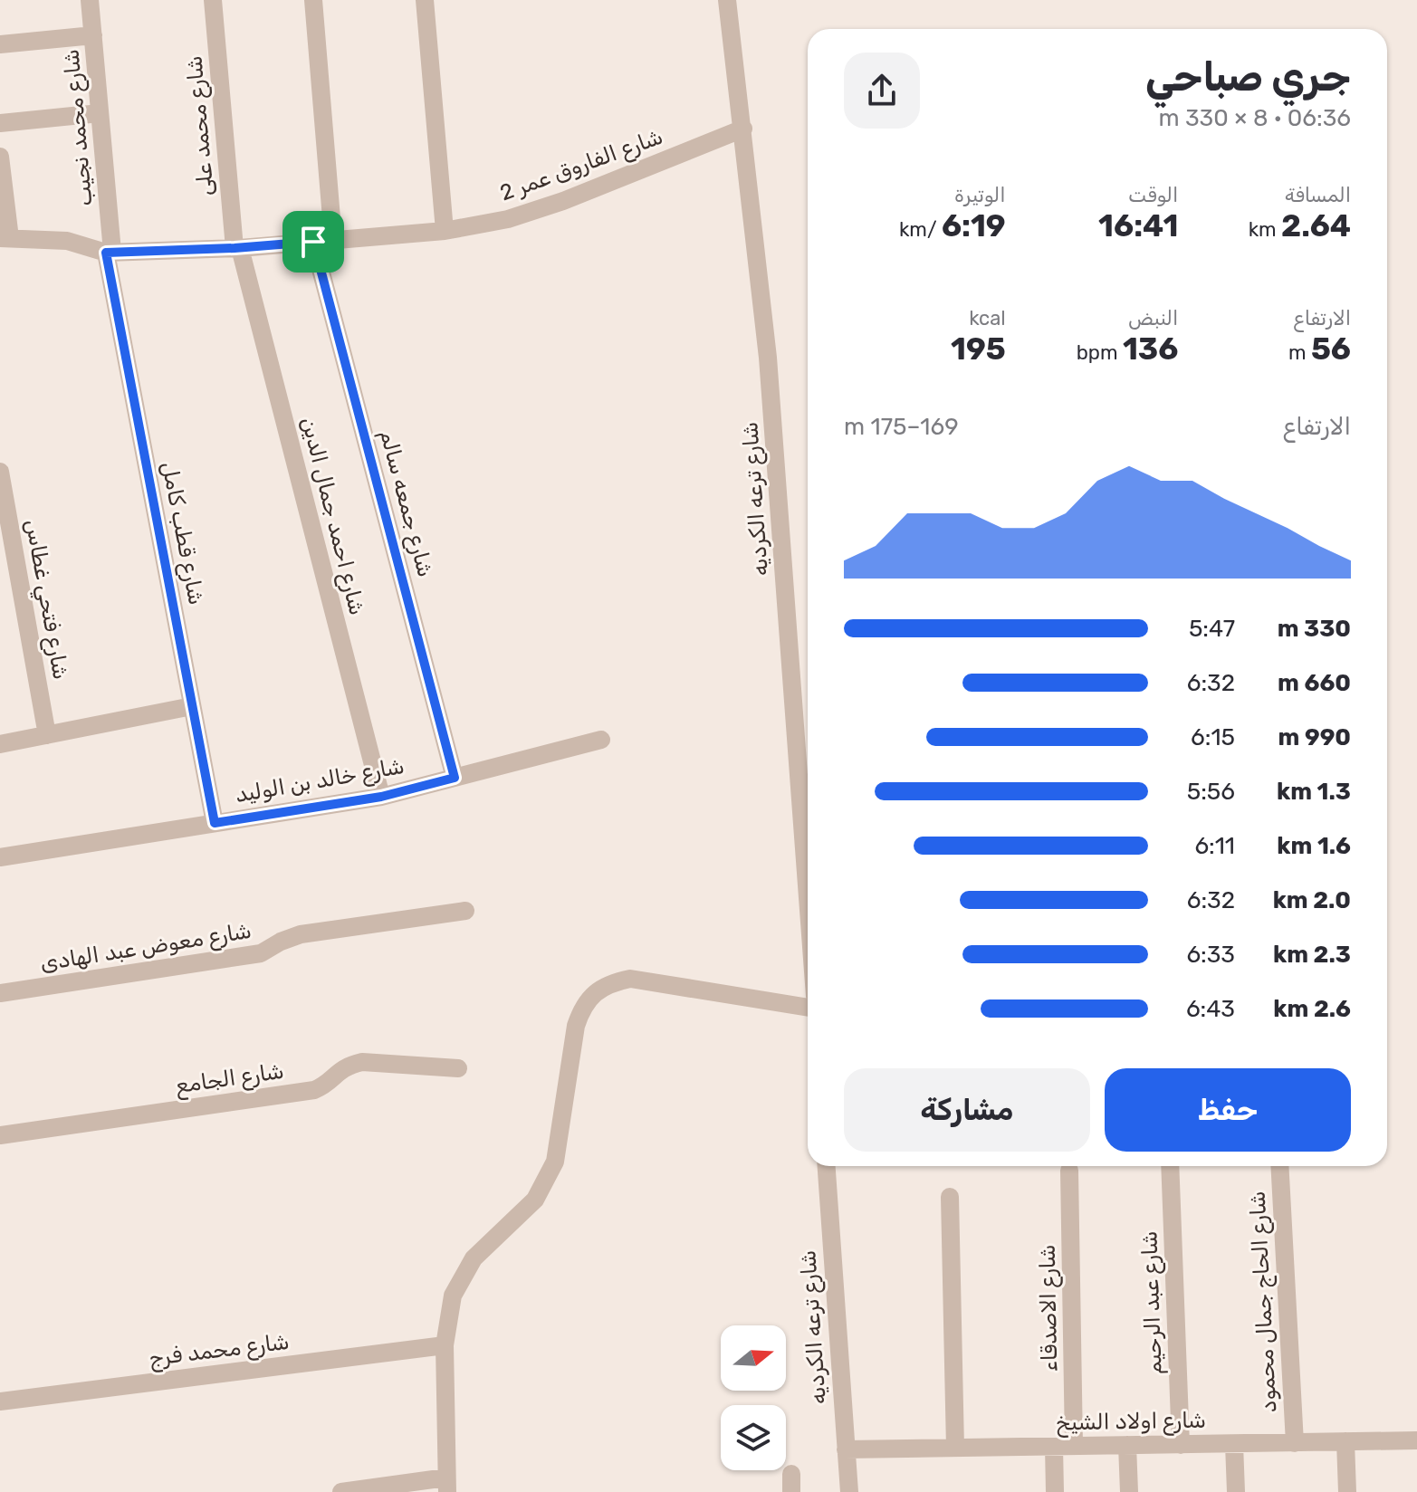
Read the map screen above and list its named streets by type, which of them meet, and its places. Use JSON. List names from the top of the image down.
{
  "streets": {
    "street": [
      "شارع محمد على",
      "شارع محمد نجيب",
      "شارع الفاروق عمر 2",
      "شارع ترعه الكرديه",
      "شارع جمعه سالم",
      "شارع احمد جمال الدين",
      "شارع قطب كامل",
      "شارع فتحي غطاس",
      "شارع خالد بن الوليد",
      "شارع معوض عبد الهادى",
      "شارع الجامع",
      "شارع الحاج جمال محمود",
      "شارع عبد الرحيم",
      "شارع الاصدقاء",
      "شارع محمد فرج",
      "شارع اولاد الشيخ"
    ]
  },
  "crossings": [
    ["شارع محمد على", "شارع الفاروق عمر 2"],
    ["شارع محمد على", "شارع احمد جمال الدين"],
    ["شارع محمد نجيب", "شارع الفاروق عمر 2"],
    ["شارع محمد نجيب", "شارع قطب كامل"],
    ["شارع الفاروق عمر 2", "شارع ترعه الكرديه"],
    ["شارع الفاروق عمر 2", "شارع جمعه سالم"],
    ["شارع الفاروق عمر 2", "شارع احمد جمال الدين"],
    ["شارع الفاروق عمر 2", "شارع قطب كامل"],
    ["شارع ترعه الكرديه", "شارع اولاد الشيخ"],
    ["شارع جمعه سالم", "شارع خالد بن الوليد"],
    ["شارع احمد جمال الدين", "شارع خالد بن الوليد"],
    ["شارع قطب كامل", "شارع خالد بن الوليد"],
    ["شارع الحاج جمال محمود", "شارع اولاد الشيخ"],
    ["شارع عبد الرحيم", "شارع اولاد الشيخ"],
    ["شارع الاصدقاء", "شارع اولاد الشيخ"]
  ],
  "north": "right",
  "page": {
    "heading": ["جري صباحي", "06:36 · 8 × 330 m"],
    "stats": [
      ["المسافة", "2.64 km"],
      ["الوقت", "16:41"],
      ["الوتيرة", "6:19 /km"],
      ["الارتفاع", "56 m"],
      ["النبض", "136 bpm"],
      ["kcal", "195"]
    ],
    "chart": ["الارتفاع", "169–175 m"],
    "list": [
      {
        "name": "330 m",
        "note": "5:47"
      },
      {
        "name": "660 m",
        "note": "6:32"
      },
      {
        "name": "990 m",
        "note": "6:15"
      },
      {
        "name": "1.3 km",
        "note": "5:56"
      },
      {
        "name": "1.6 km",
        "note": "6:11"
      },
      {
        "name": "2.0 km",
        "note": "6:32"
      },
      {
        "name": "2.3 km",
        "note": "6:33"
      },
      {
        "name": "2.6 km",
        "note": "6:43"
      }
    ],
    "buttons": ["حفظ", "مشاركة"]
  }
}
